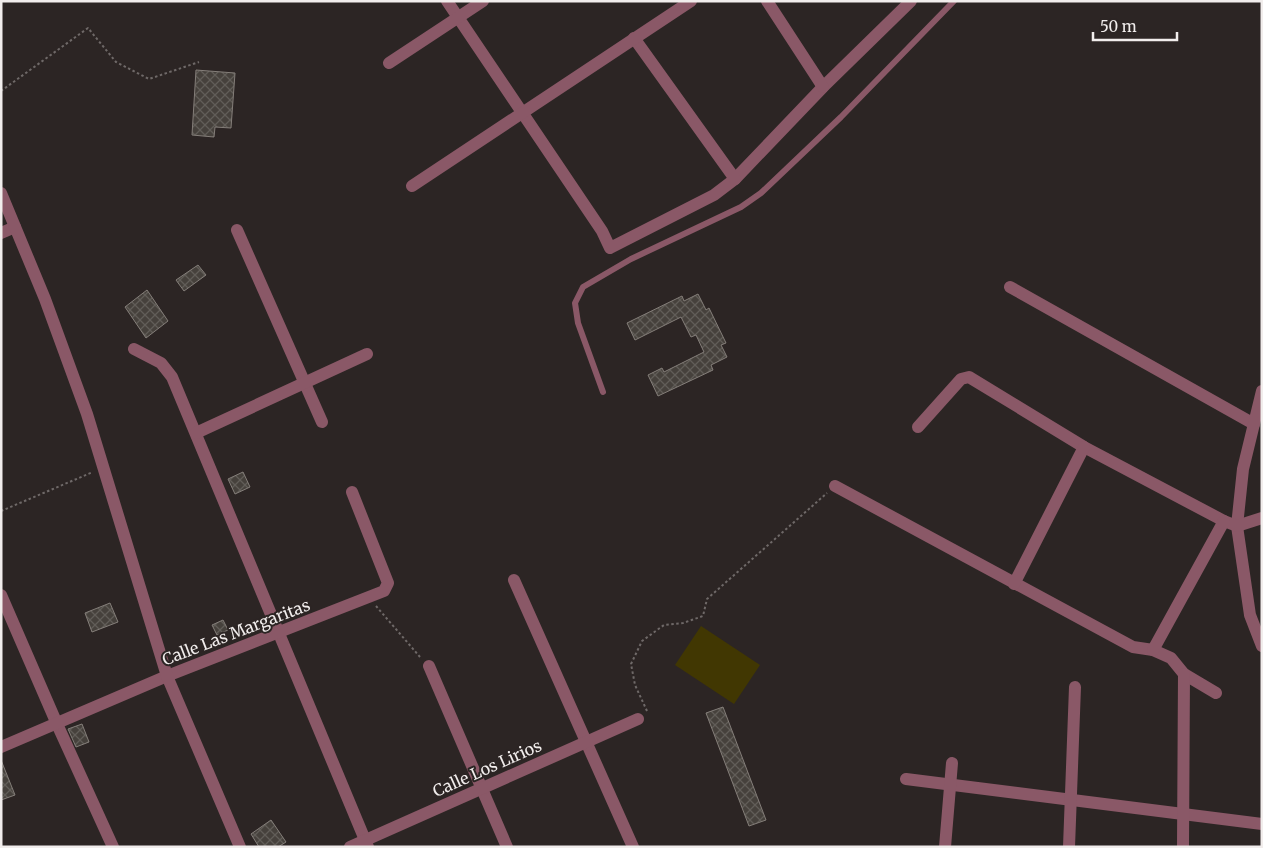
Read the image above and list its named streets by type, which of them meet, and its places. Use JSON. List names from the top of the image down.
{
  "streets": {
    "street": ["Calle Las Margaritas", "Calle Los Lirios"]
  },
  "scale_bar": "50 m"
}
